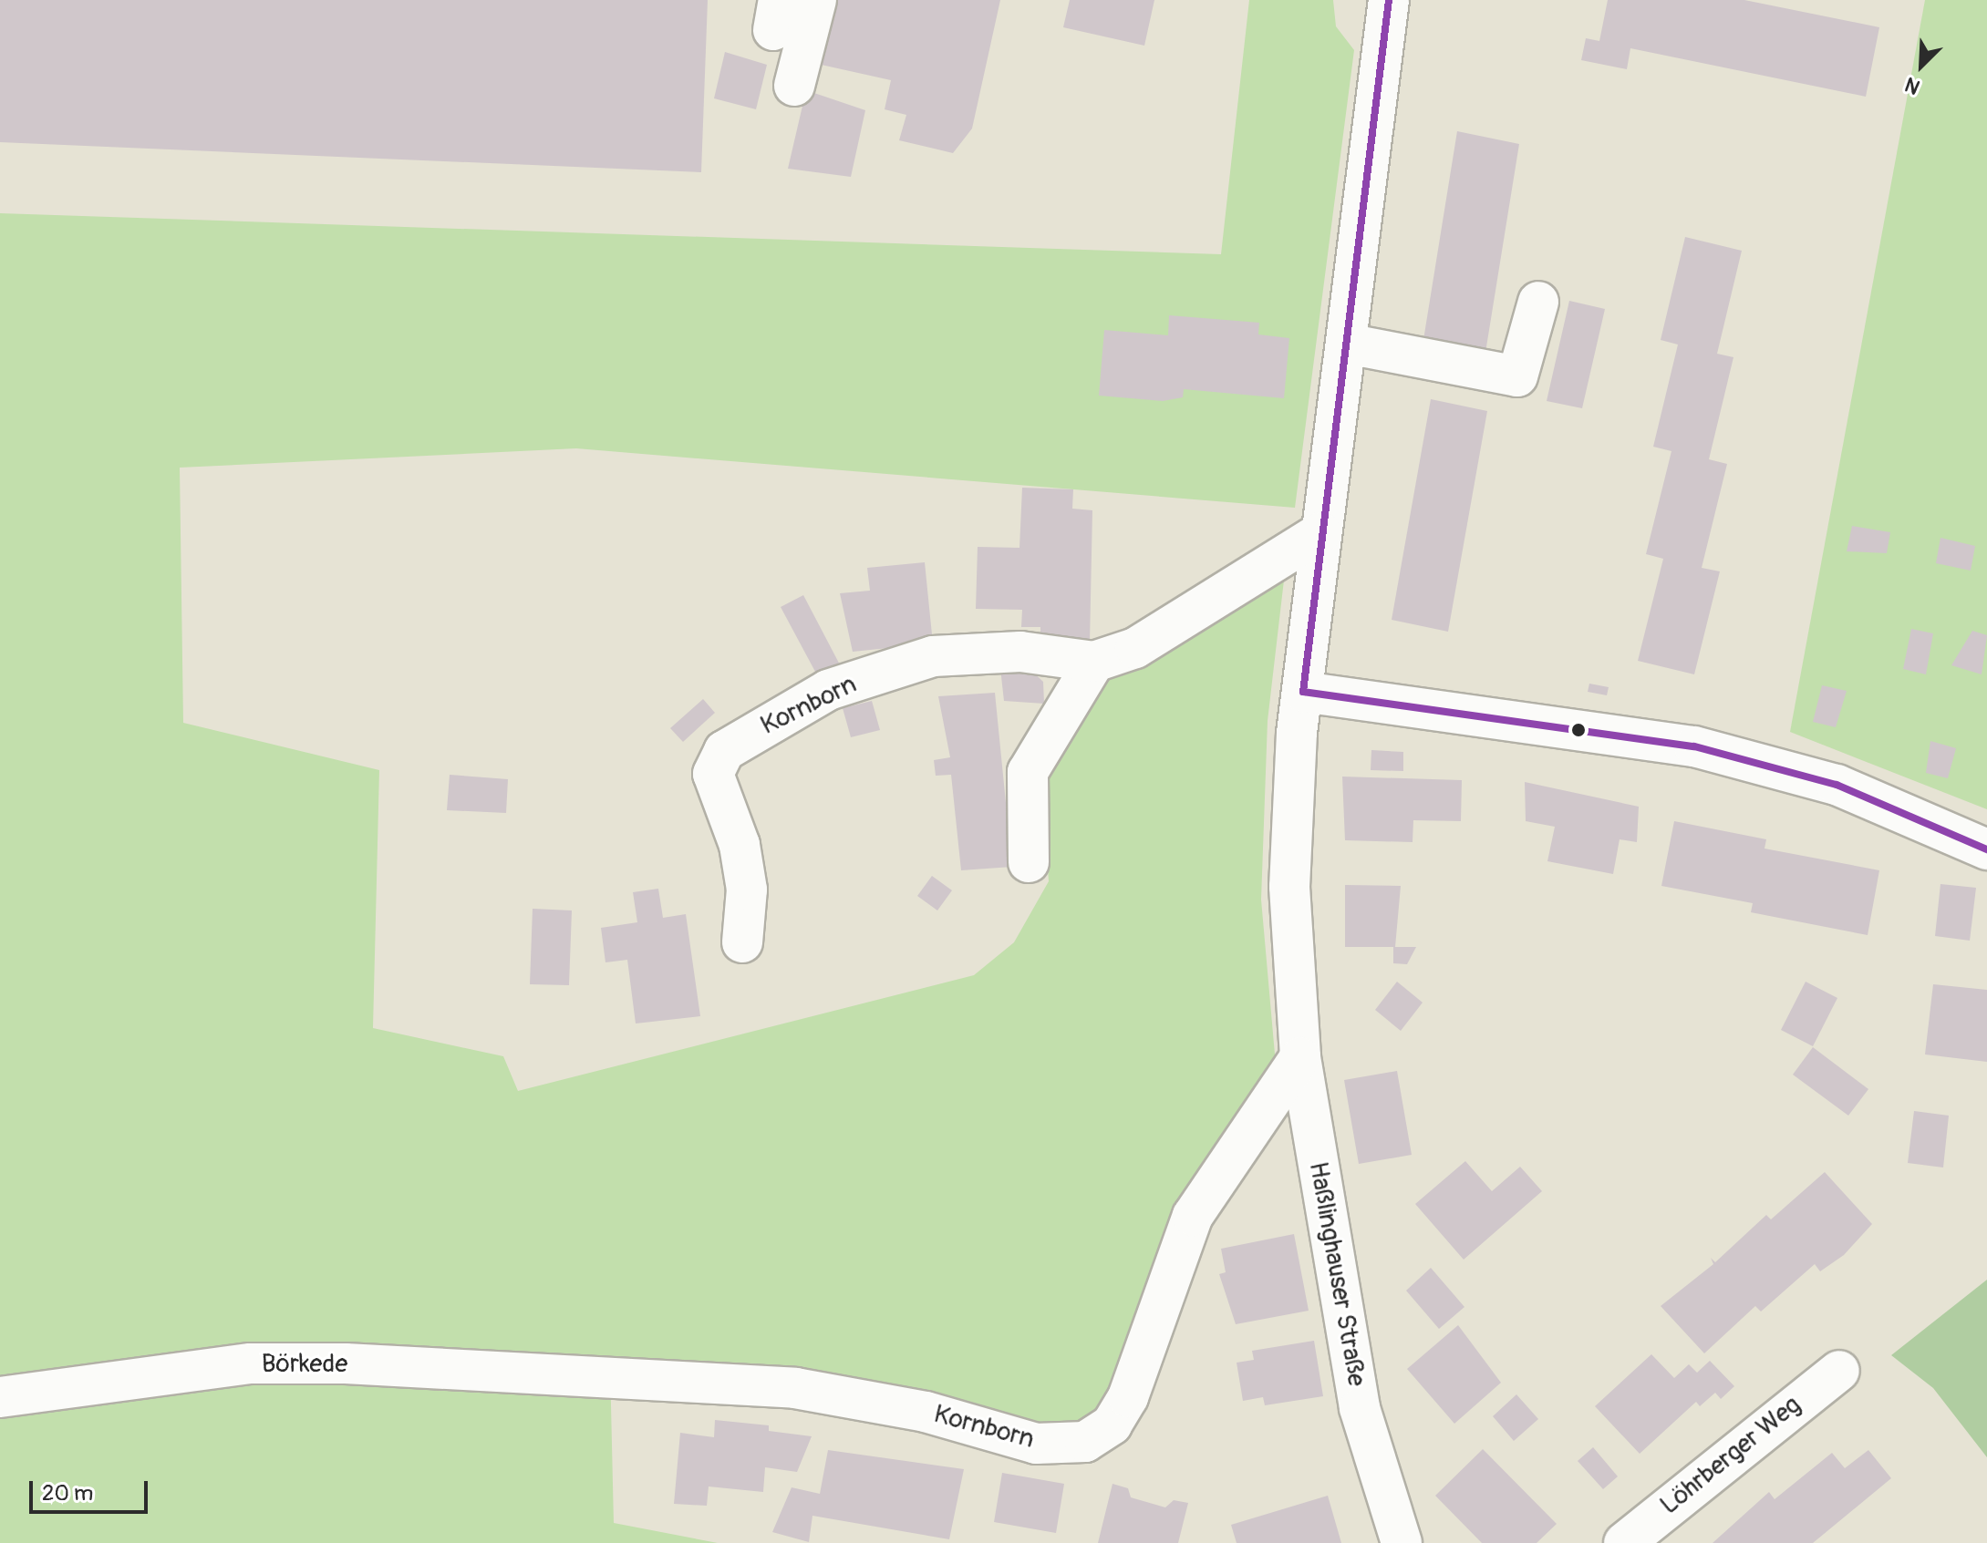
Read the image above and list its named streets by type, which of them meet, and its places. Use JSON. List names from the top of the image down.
{
  "streets": {
    "street": [
      "Kornborn",
      "Haßlinghauser Straße",
      "Börkede",
      "Löhrberger Weg"
    ]
  },
  "crossings": [
    ["Kornborn", "Haßlinghauser Straße"],
    ["Kornborn", "Börkede"]
  ],
  "scale_bar": "20 m",
  "north": "bottom left"
}
